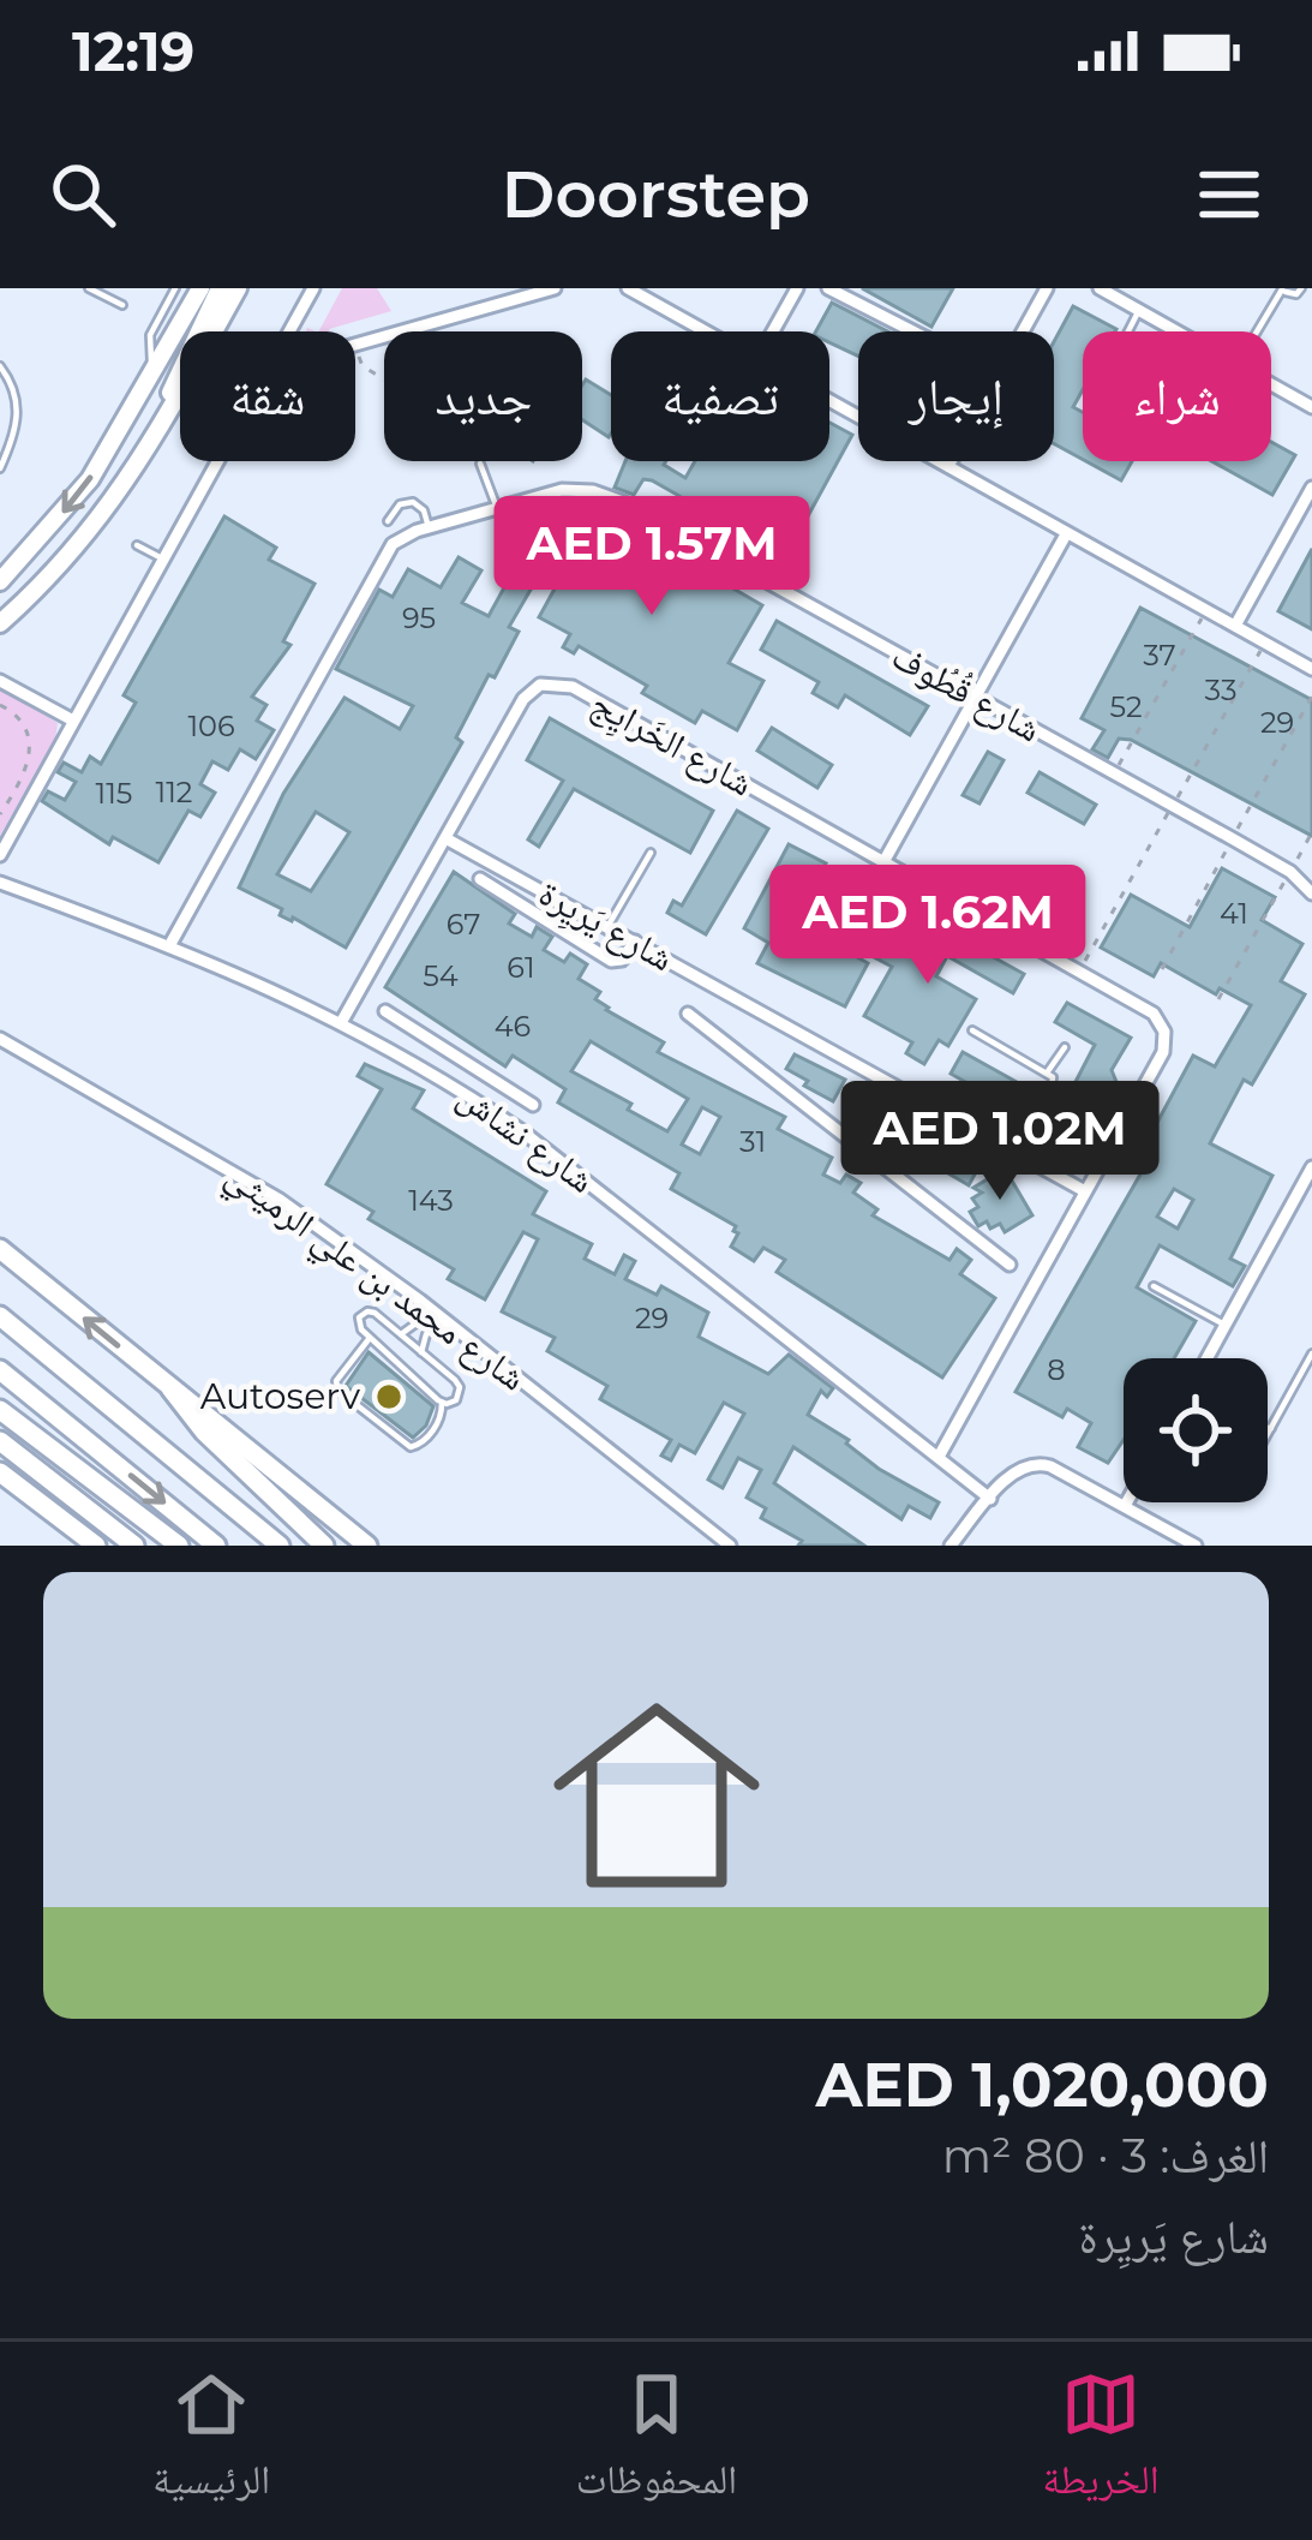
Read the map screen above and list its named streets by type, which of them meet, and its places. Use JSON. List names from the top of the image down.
{
  "streets": {
    "street": [
      "شارع قُطُوف",
      "شارع الخَرايِج",
      "شارع يَريِرة",
      "شارع نشاش",
      "شارع محمد بن علي الرميثي"
    ]
  },
  "crossings": [
    ["شارع قُطُوف", "شارع نشاش"],
    ["شارع الخَرايِج", "شارع يَريِرة"],
    ["شارع الخَرايِج", "شارع نشاش"]
  ],
  "places": ["Autoserv"],
  "house_numbers": [
    "95",
    "37",
    "33",
    "52",
    "29",
    "106",
    "112",
    "115",
    "41",
    "67",
    "61",
    "54",
    "46",
    "31",
    "143",
    "29",
    "8"
  ],
  "page": {
    "status": "12:19",
    "header": "Doorstep",
    "chip": [
      "شراء",
      "إيجار",
      "تصفية",
      "جديد",
      "شقة"
    ],
    "price": ["AED 1.57M", "AED 1.62M", "AED 1.02M"],
    "list": [
      {
        "name": "AED 1,020,000",
        "note": "الغرف: 3 · 80 m² · شارع يَريِرة"
      }
    ],
    "tabs": ["الخريطة", "المحفوظات", "الرئيسية"]
  }
}
